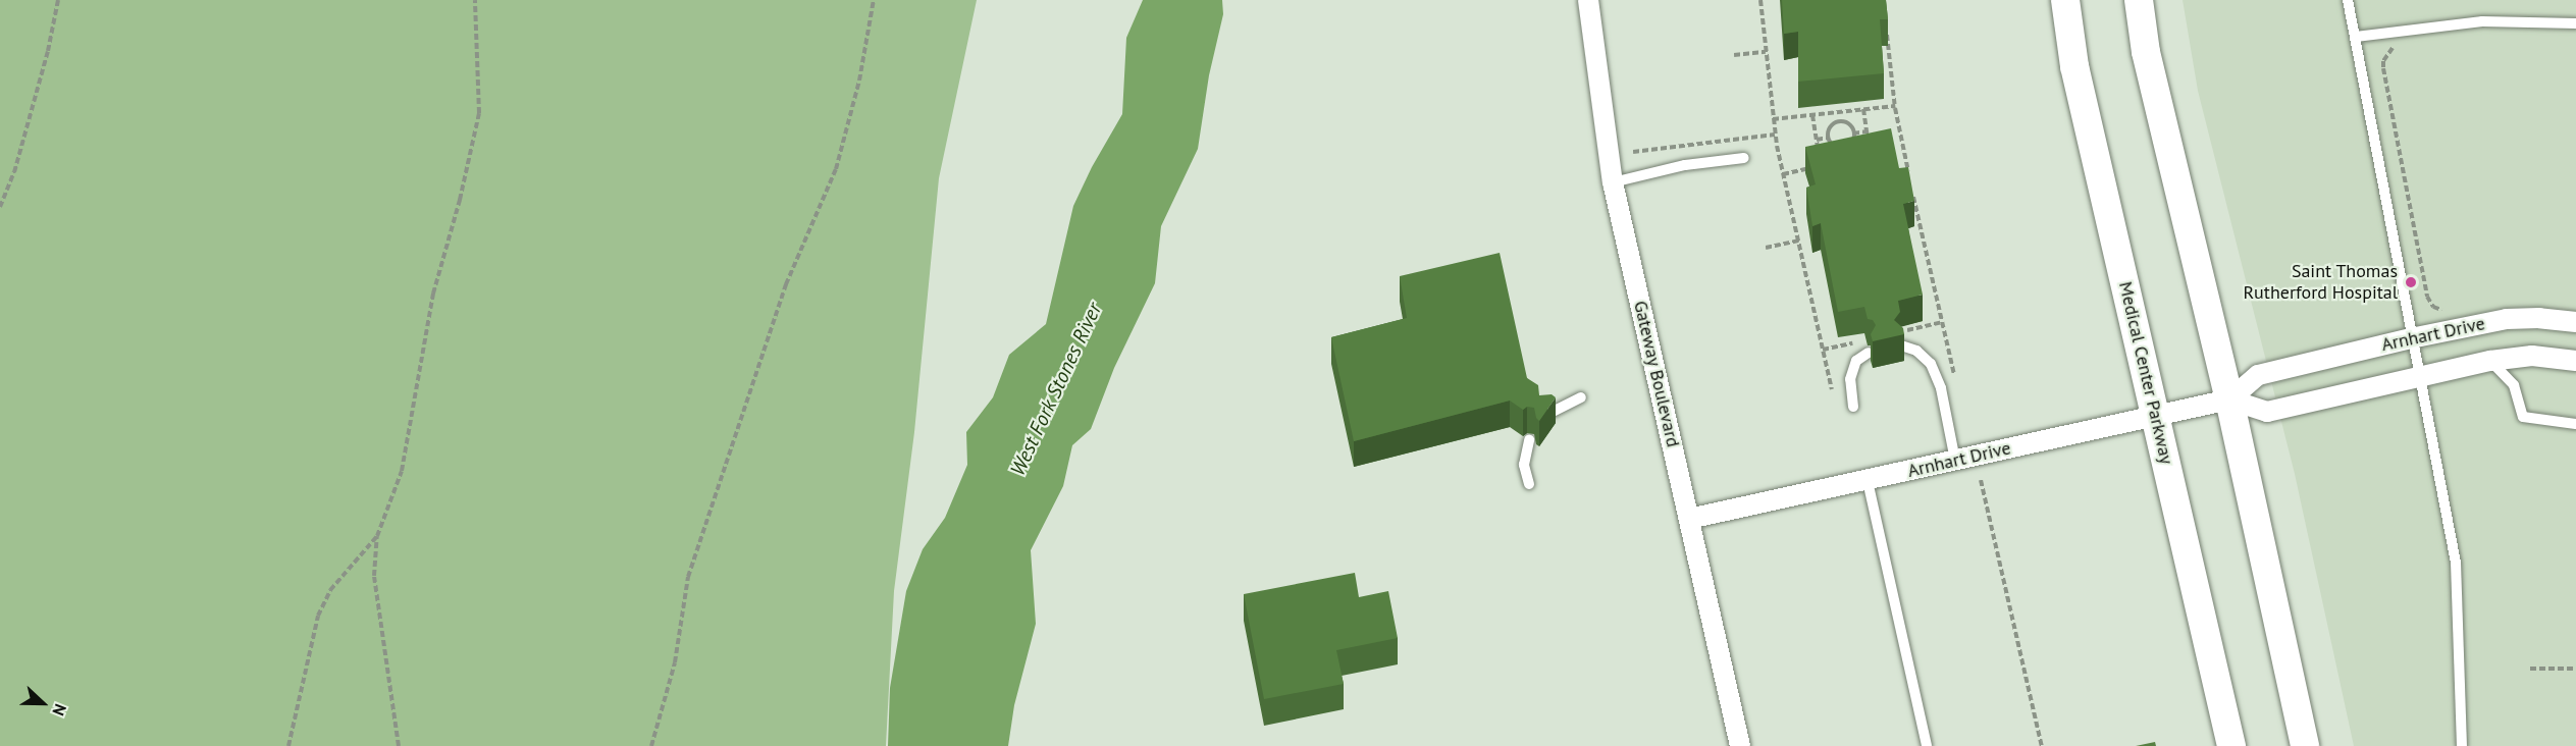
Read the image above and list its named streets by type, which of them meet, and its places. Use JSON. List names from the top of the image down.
{
  "streets": {
    "main road": ["Medical Center Parkway"],
    "street": ["Arnhart Drive", "Gateway Boulevard"]
  },
  "crossings": [
    ["Arnhart Drive", "Medical Center Parkway"],
    ["Arnhart Drive", "Gateway Boulevard"]
  ],
  "water": ["West Fork Stones River"],
  "places": ["Saint Thomas Rutherford Hospital"],
  "north": "right"
}
